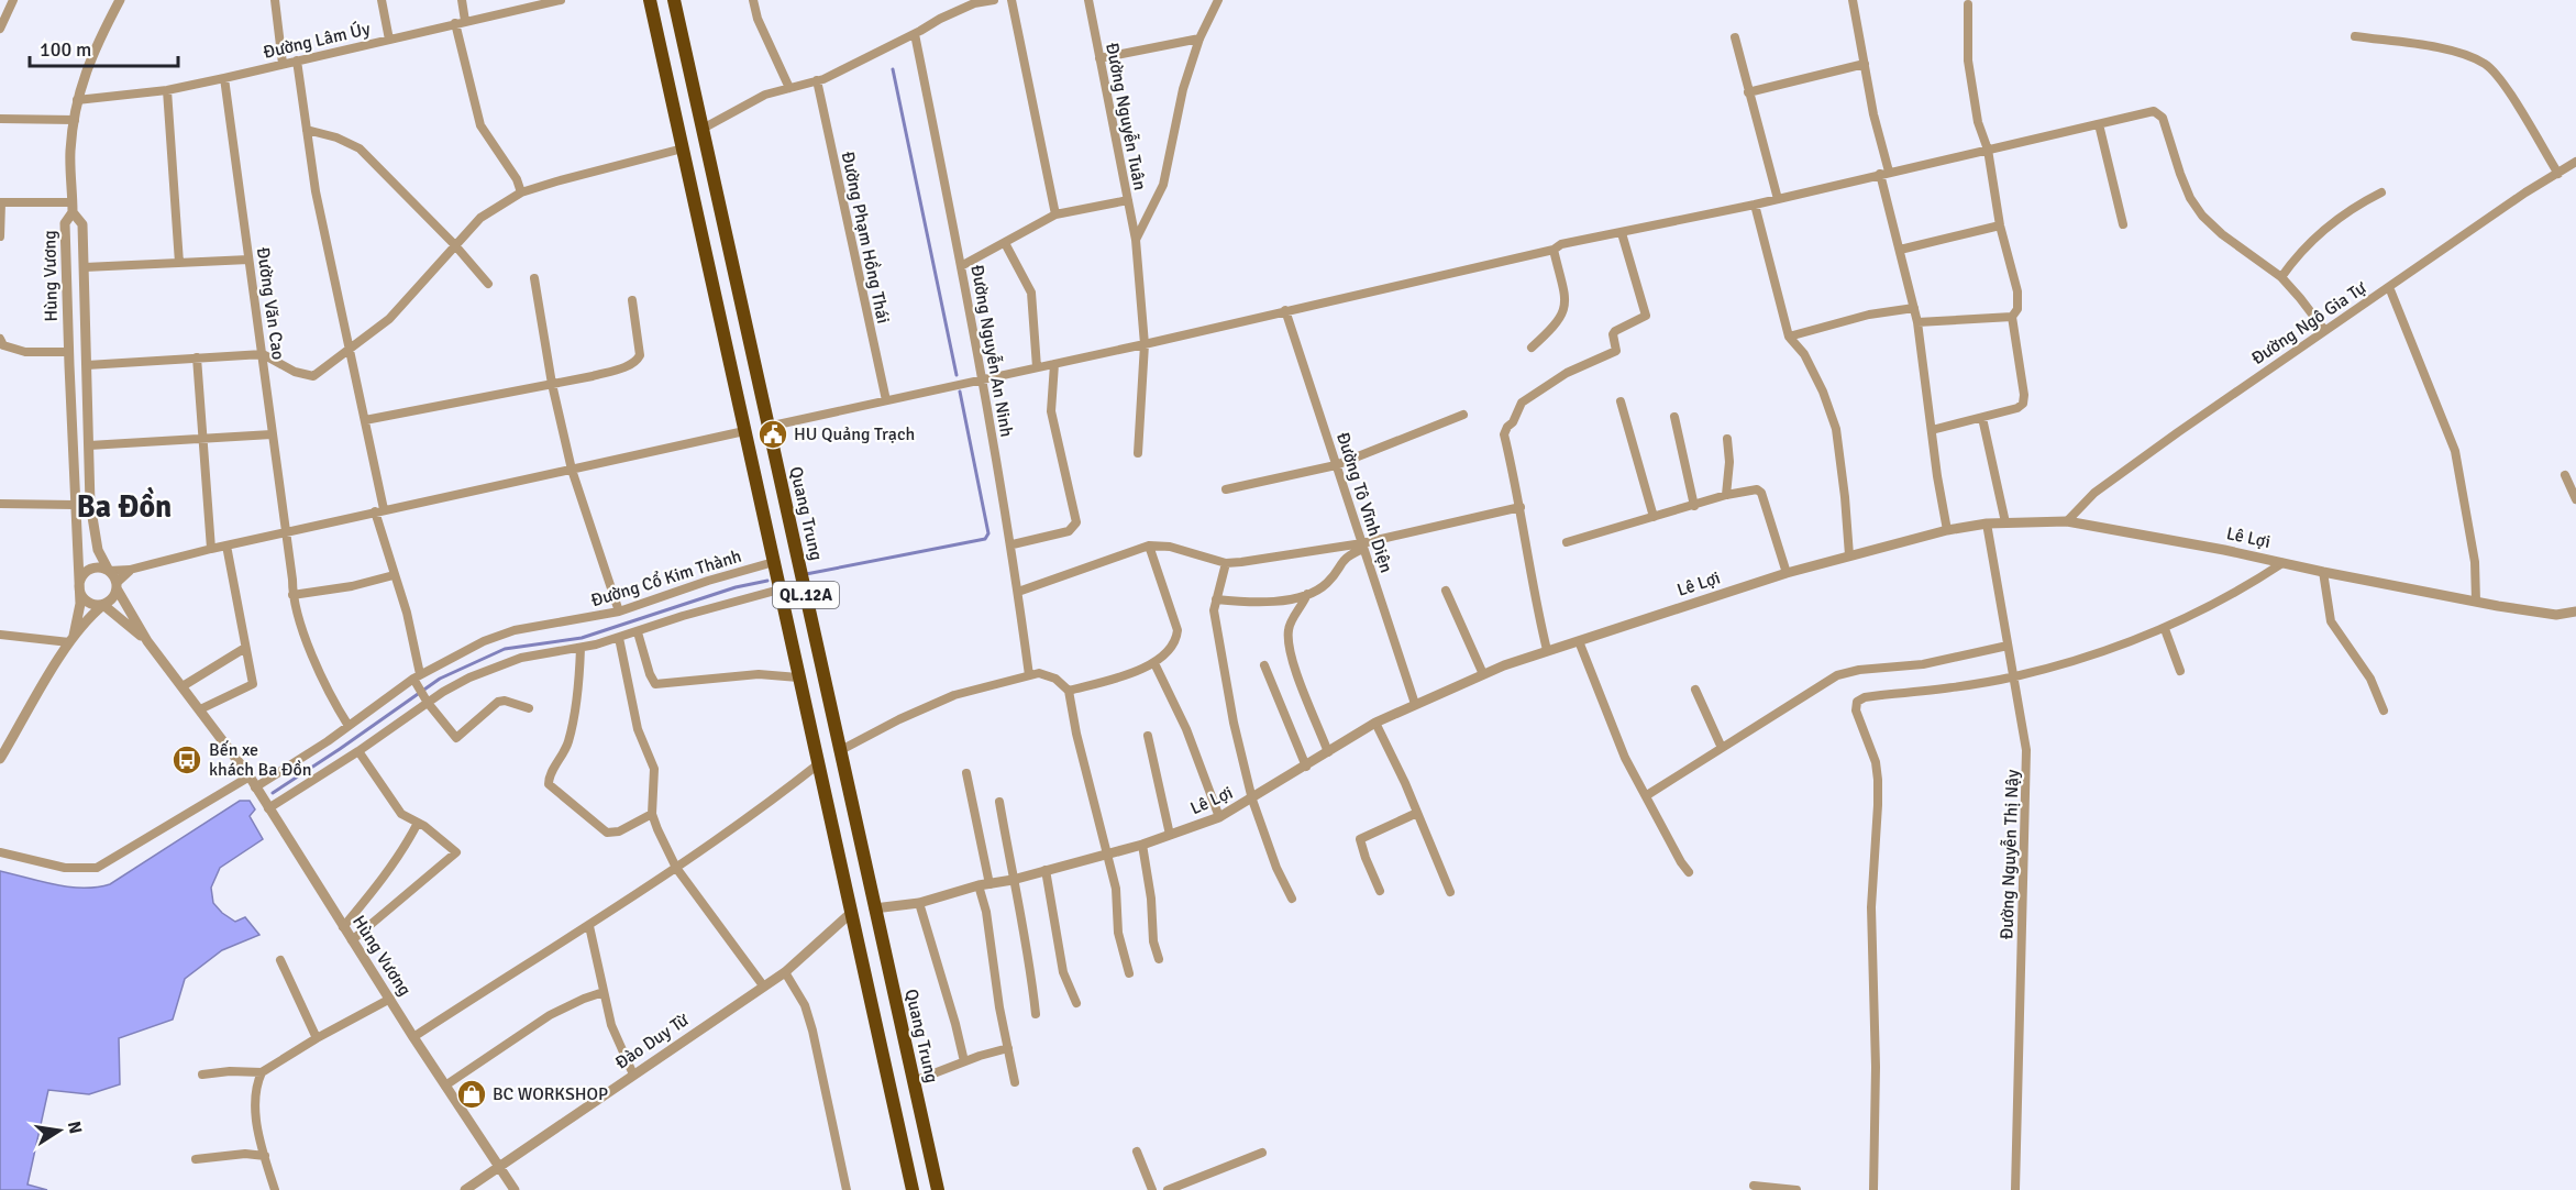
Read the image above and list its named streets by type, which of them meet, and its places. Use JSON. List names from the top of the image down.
{
  "streets": {
    "highway": ["Quang Trung", "QL.12A"],
    "street": [
      "Đường Lâm Úy",
      "Đường Nguyễn Tuân",
      "Đường Phạm Hồng Thái",
      "Hùng Vương",
      "Đường Văn Cao",
      "Đường Ngô Gia Tự",
      "Đường Nguyễn An Ninh",
      "Đường Tô Vĩnh Diện",
      "Lê Lợi",
      "Đường Cổ Kim Thành",
      "Đường Nguyễn Thị Nậy",
      "Đào Duy Từ"
    ]
  },
  "crossings": [
    ["Đường Lâm Úy", "Đường Văn Cao"],
    ["Hùng Vương", "Đường Cổ Kim Thành"],
    ["Hùng Vương", "Đào Duy Từ"],
    ["Đường Văn Cao", "Đường Cổ Kim Thành"],
    ["Đường Ngô Gia Tự", "Lê Lợi"],
    ["Đường Tô Vĩnh Diện", "Lê Lợi"],
    ["Quang Trung", "Lê Lợi"],
    ["Lê Lợi", "Đường Nguyễn Thị Nậy"],
    ["Đường Cổ Kim Thành", "QL.12A"],
    ["QL.12A", "Đào Duy Từ"]
  ],
  "districts": ["Ba Đồn"],
  "places": {
    "public building": ["HU Quảng Trạch"],
    "bus stop": ["Bến xe khách Ba Đồn"],
    "shop": ["BC WORKSHOP"]
  },
  "scale_bar": "100 m",
  "north": "right"
}
